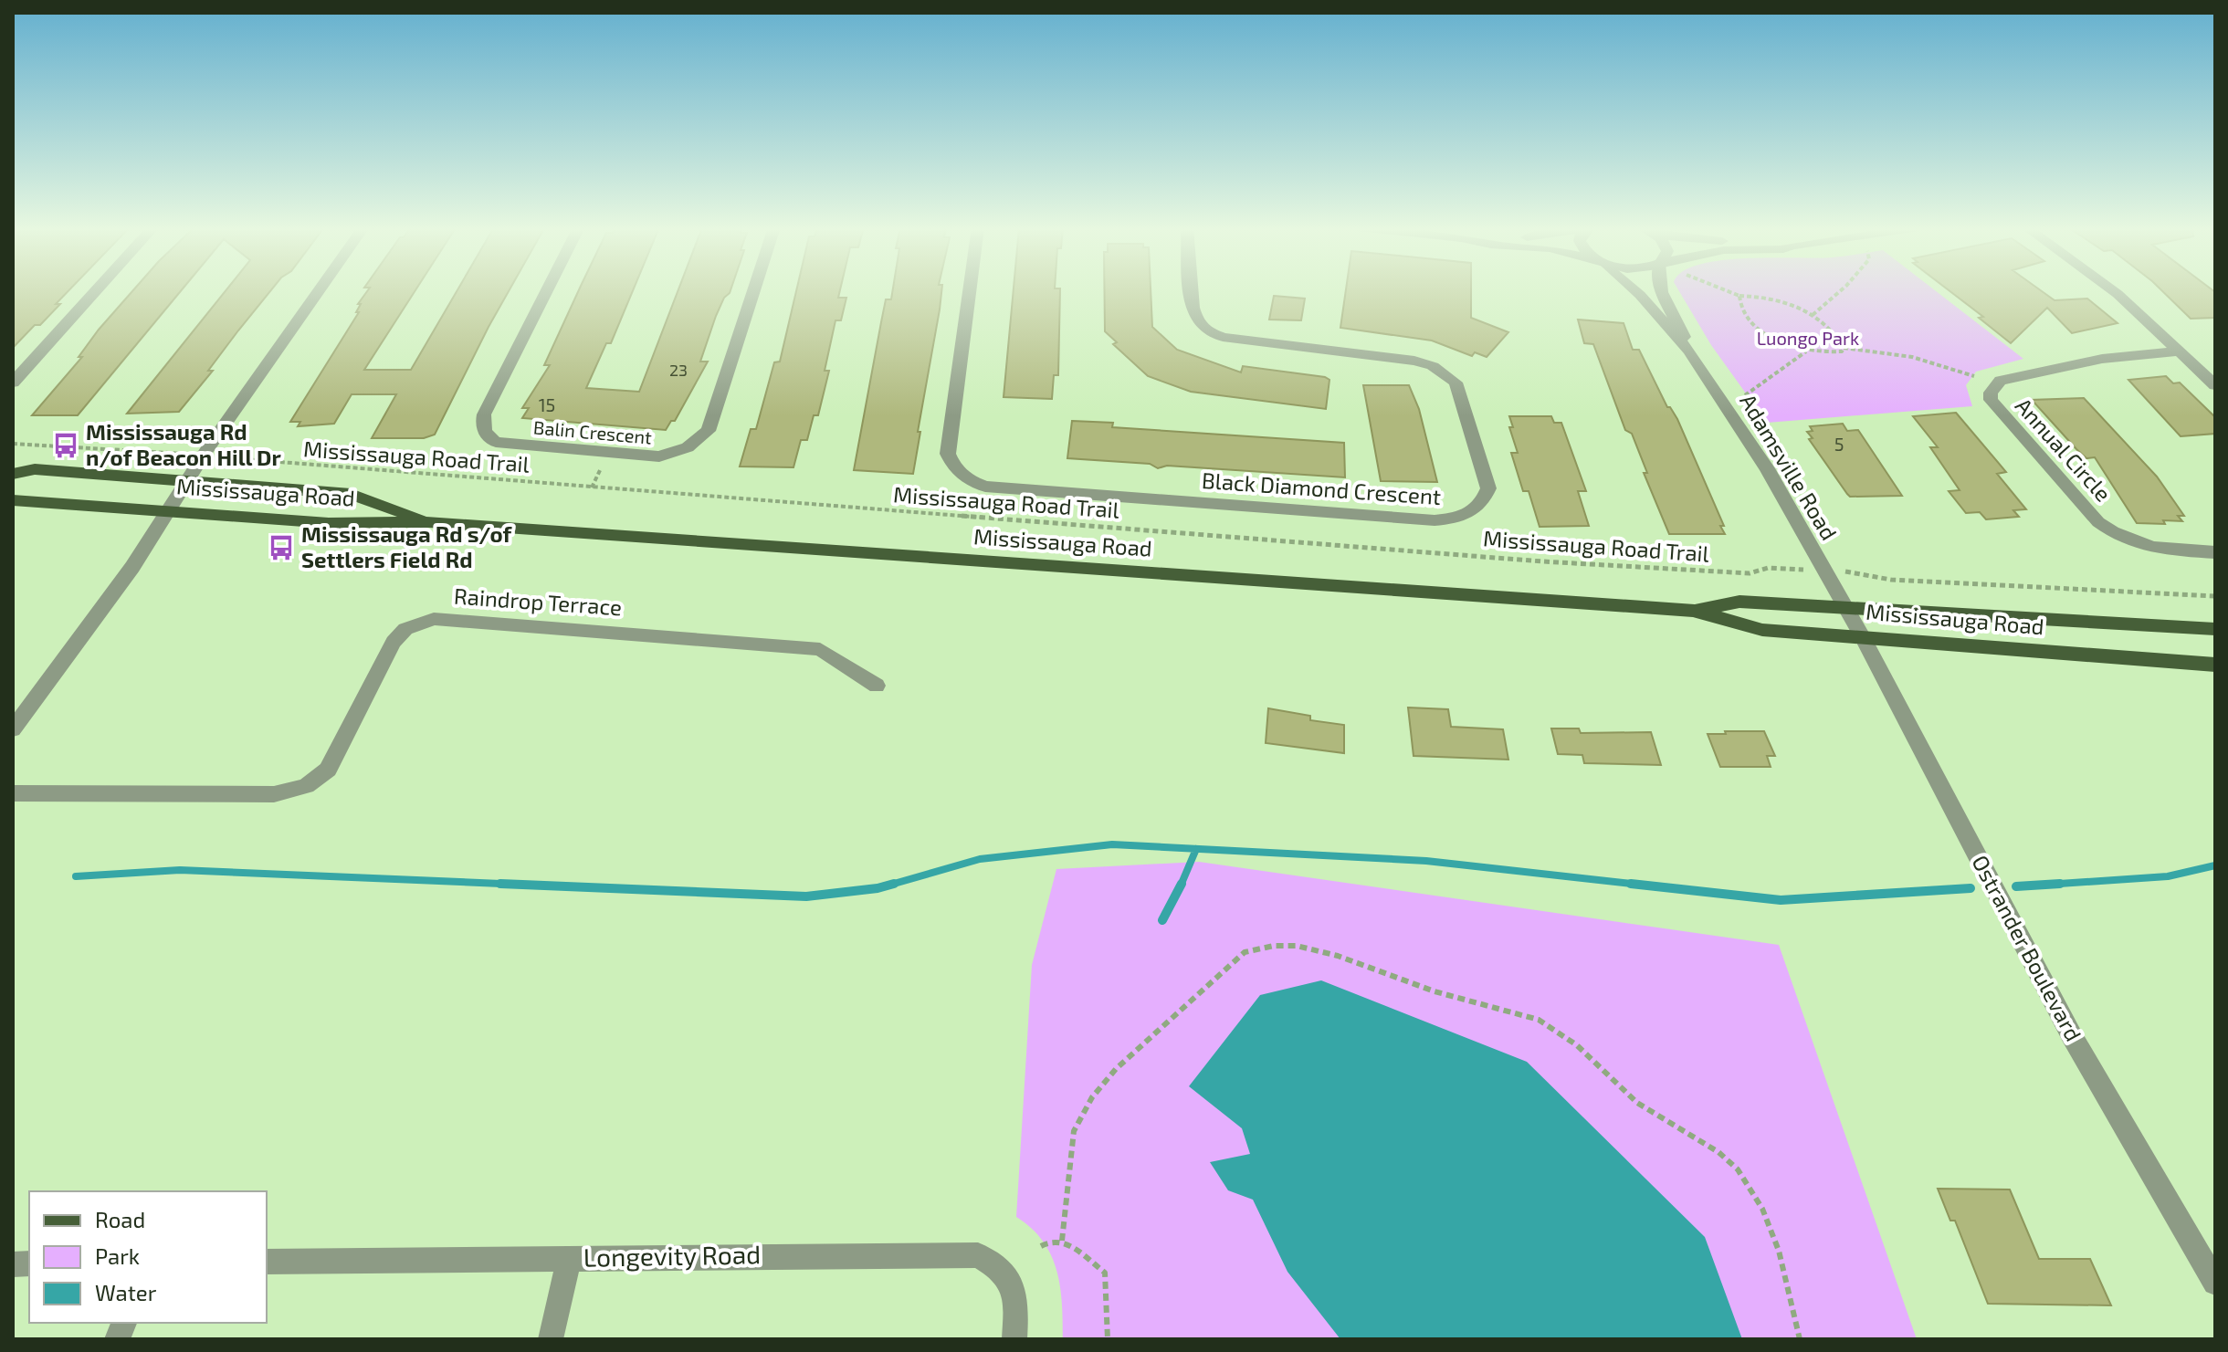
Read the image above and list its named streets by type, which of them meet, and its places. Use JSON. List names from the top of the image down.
{
  "streets": {
    "main road": ["Mississauga Road"],
    "street": [
      "Balin Crescent",
      "Annual Circle",
      "Adamsville Road",
      "Black Diamond Crescent",
      "Raindrop Terrace",
      "Ostrander Boulevard",
      "Longevity Road"
    ],
    "path": ["Mississauga Road Trail"]
  },
  "crossings": [
    ["Adamsville Road", "Mississauga Road"],
    ["Adamsville Road", "Ostrander Boulevard"],
    ["Mississauga Road", "Ostrander Boulevard"]
  ],
  "parks": ["Luongo Park"],
  "places": {
    "bus stop": ["Mississauga Rd n/of Beacon Hill Dr", "Mississauga Rd s/of Settlers Field Rd"]
  },
  "house_numbers": ["23", "15", "5"],
  "legend": ["Road", "Park", "Water"]
}
